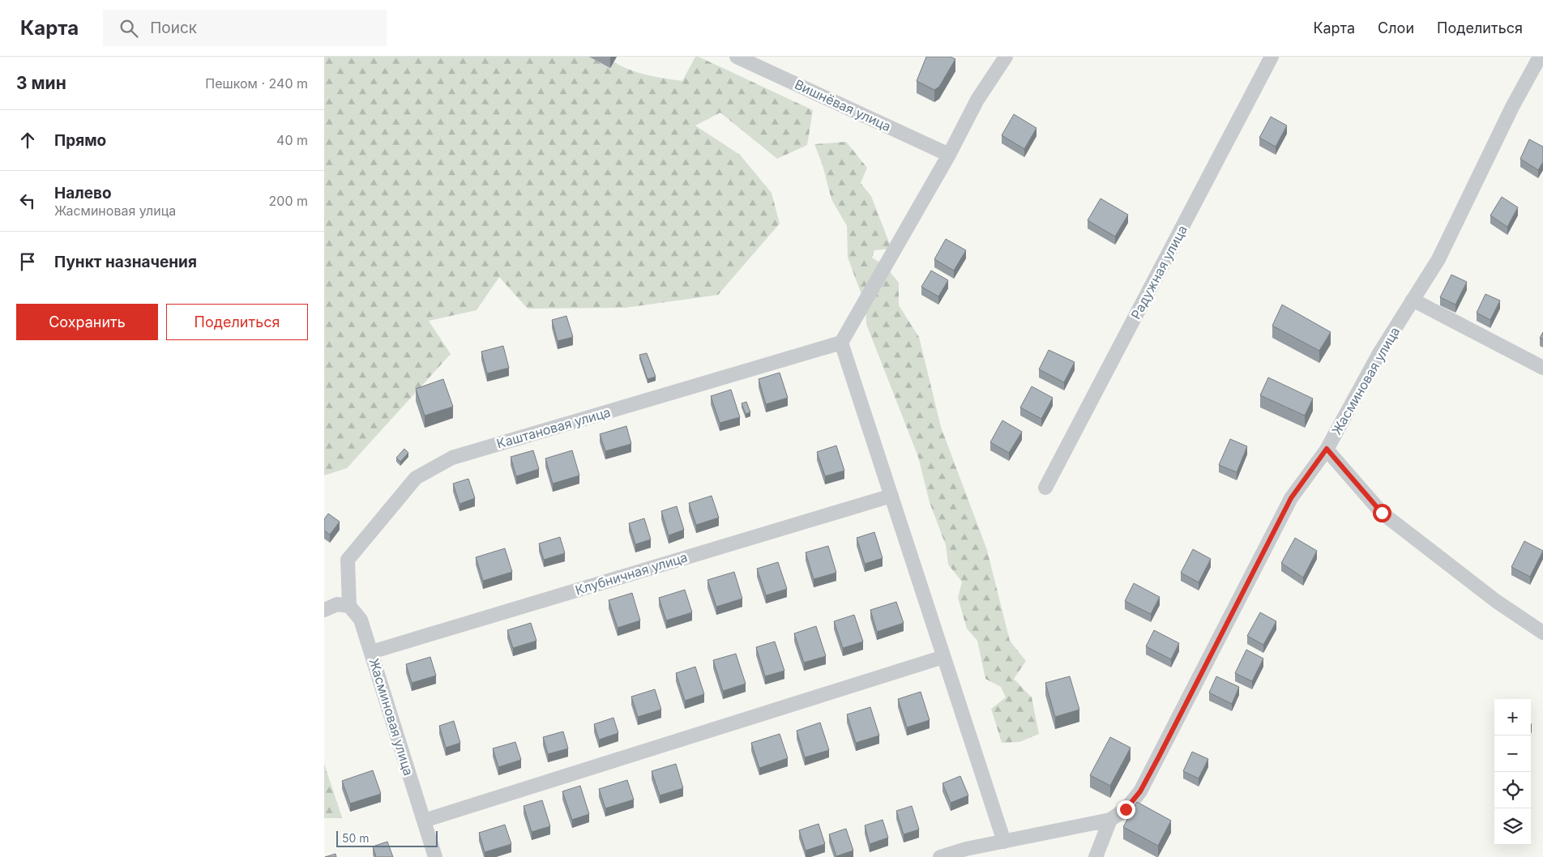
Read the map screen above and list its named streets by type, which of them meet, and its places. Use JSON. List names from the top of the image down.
{
  "streets": {
    "street": [
      "Вишнёвая улица",
      "Радужная улица",
      "Жасминовая улица",
      "Каштановая улица",
      "Клубничная улица"
    ]
  },
  "crossings": [
    ["Жасминовая улица", "Каштановая улица"],
    ["Жасминовая улица", "Клубничная улица"]
  ],
  "scale_bar": "50 m",
  "page": {
    "header": "Карта",
    "search": "Поиск",
    "nav": ["Карта", "Слои", "Поделиться"],
    "heading": ["3 мин", "Пешком · 240 m"],
    "list": [
      ["Прямо", "40 m"],
      ["Налево", "Жасминовая улица", "200 m"],
      "Пункт назначения"
    ],
    "buttons": ["Сохранить", "Поделиться"],
    "map_buttons": ["+", "−"],
    "scale": "50 m"
  }
}
